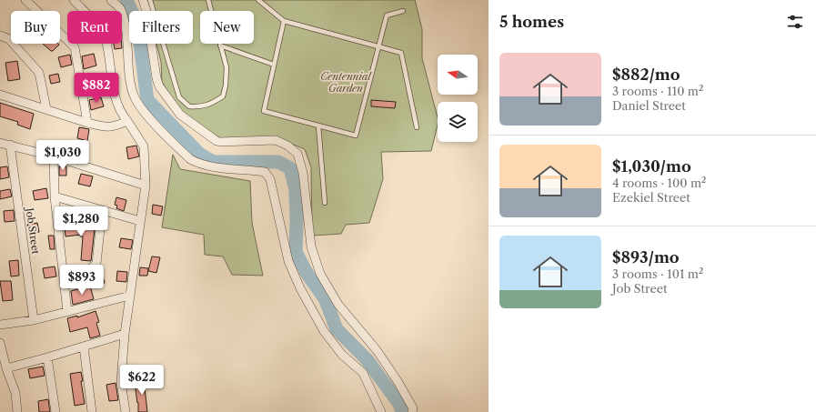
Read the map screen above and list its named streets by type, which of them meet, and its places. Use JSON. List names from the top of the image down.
{
  "streets": {
    "street": ["Job Street"]
  },
  "parks": ["Centennial Garden"],
  "north": "left",
  "page": {
    "heading": "5 homes",
    "chip": [
      "Buy",
      "Rent",
      "Filters",
      "New"
    ],
    "list": [
      {
        "name": "$882/mo",
        "note": "3 rooms · 110 m² · Daniel Street"
      },
      {
        "name": "$1,030/mo",
        "note": "4 rooms · 100 m² · Ezekiel Street"
      },
      {
        "name": "$893/mo",
        "note": "3 rooms · 101 m² · Job Street"
      }
    ],
    "price": [
      "$882",
      "$1,030",
      "$1,280",
      "$893",
      "$622"
    ]
  }
}
